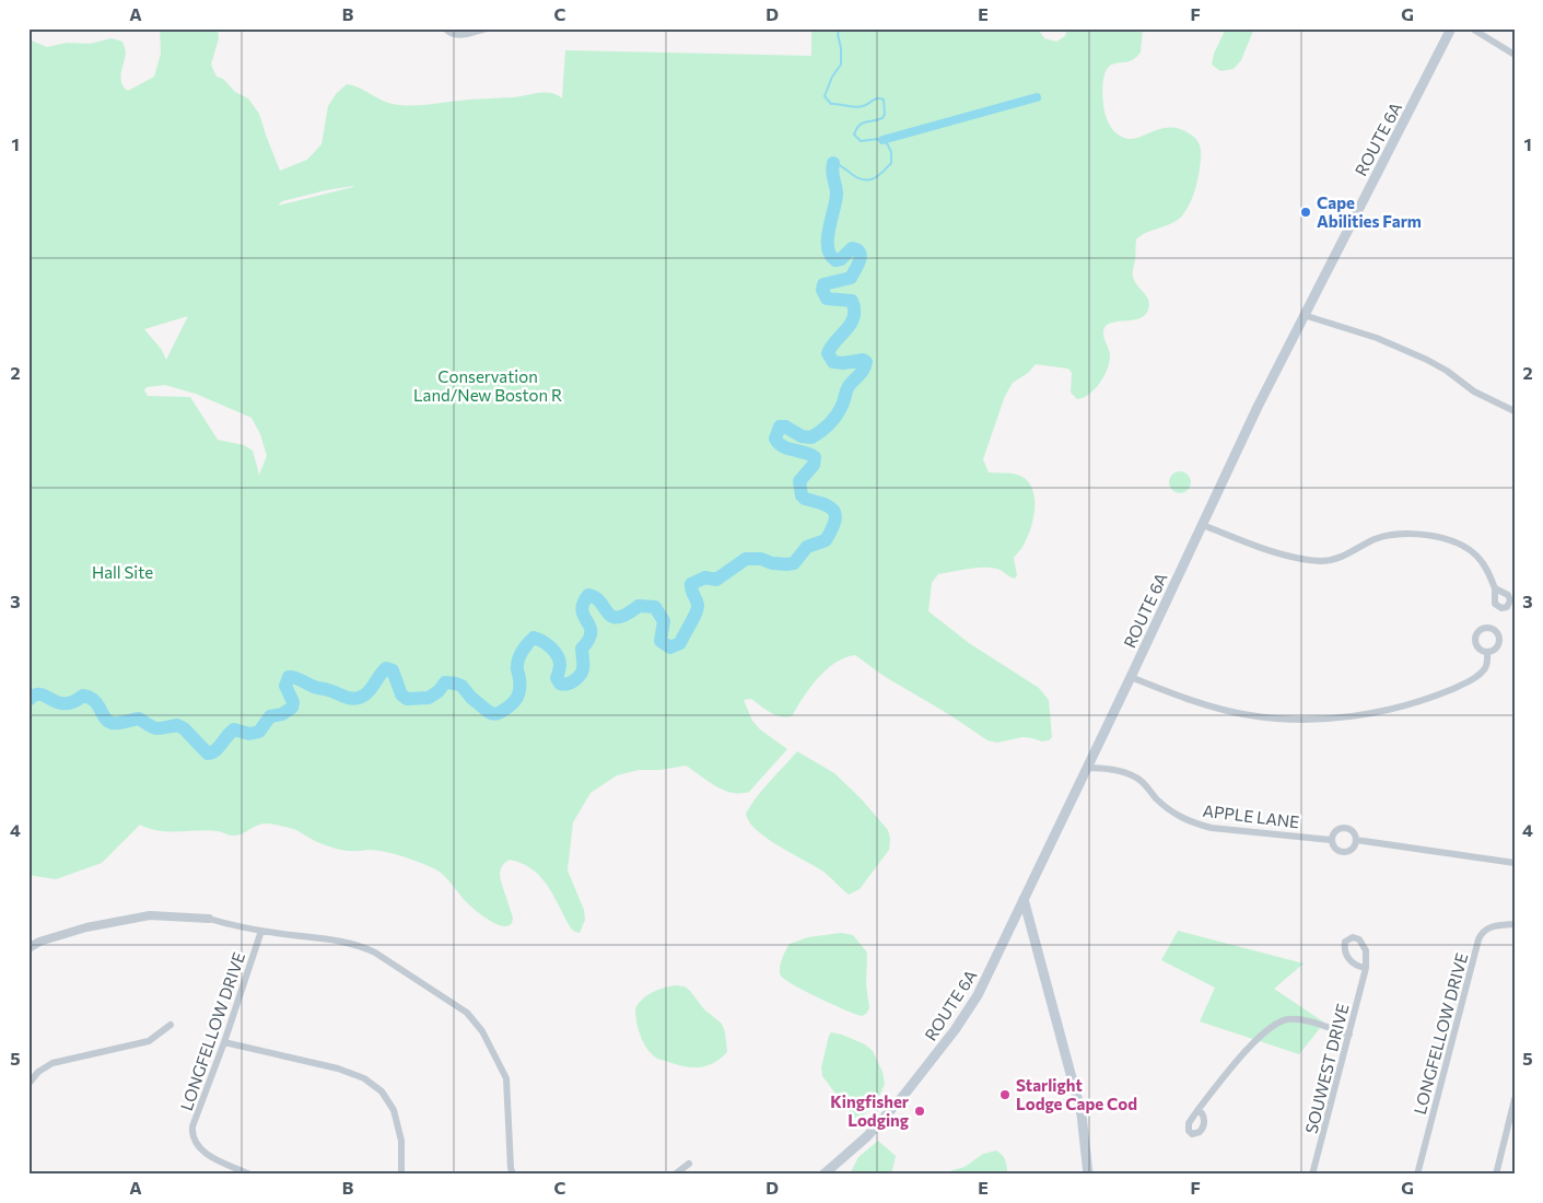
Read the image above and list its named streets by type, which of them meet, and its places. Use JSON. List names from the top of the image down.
{
  "streets": {
    "main road": ["ROUTE 6A"],
    "street": ["APPLE LANE", "LONGFELLOW DRIVE", "SOUWEST DRIVE"]
  },
  "crossings": [
    ["ROUTE 6A", "APPLE LANE"]
  ],
  "parks": ["Conservation Land/New Boston R", "Hall Site"],
  "places": ["Cape Abilities Farm", "Starlight Lodge Cape Cod", "Kingfisher Lodging"],
  "grid": {
    "columns": [
      "A",
      "B",
      "C",
      "D",
      "E",
      "F",
      "G"
    ],
    "rows": [
      "1",
      "2",
      "3",
      "4",
      "5"
    ]
  }
}
